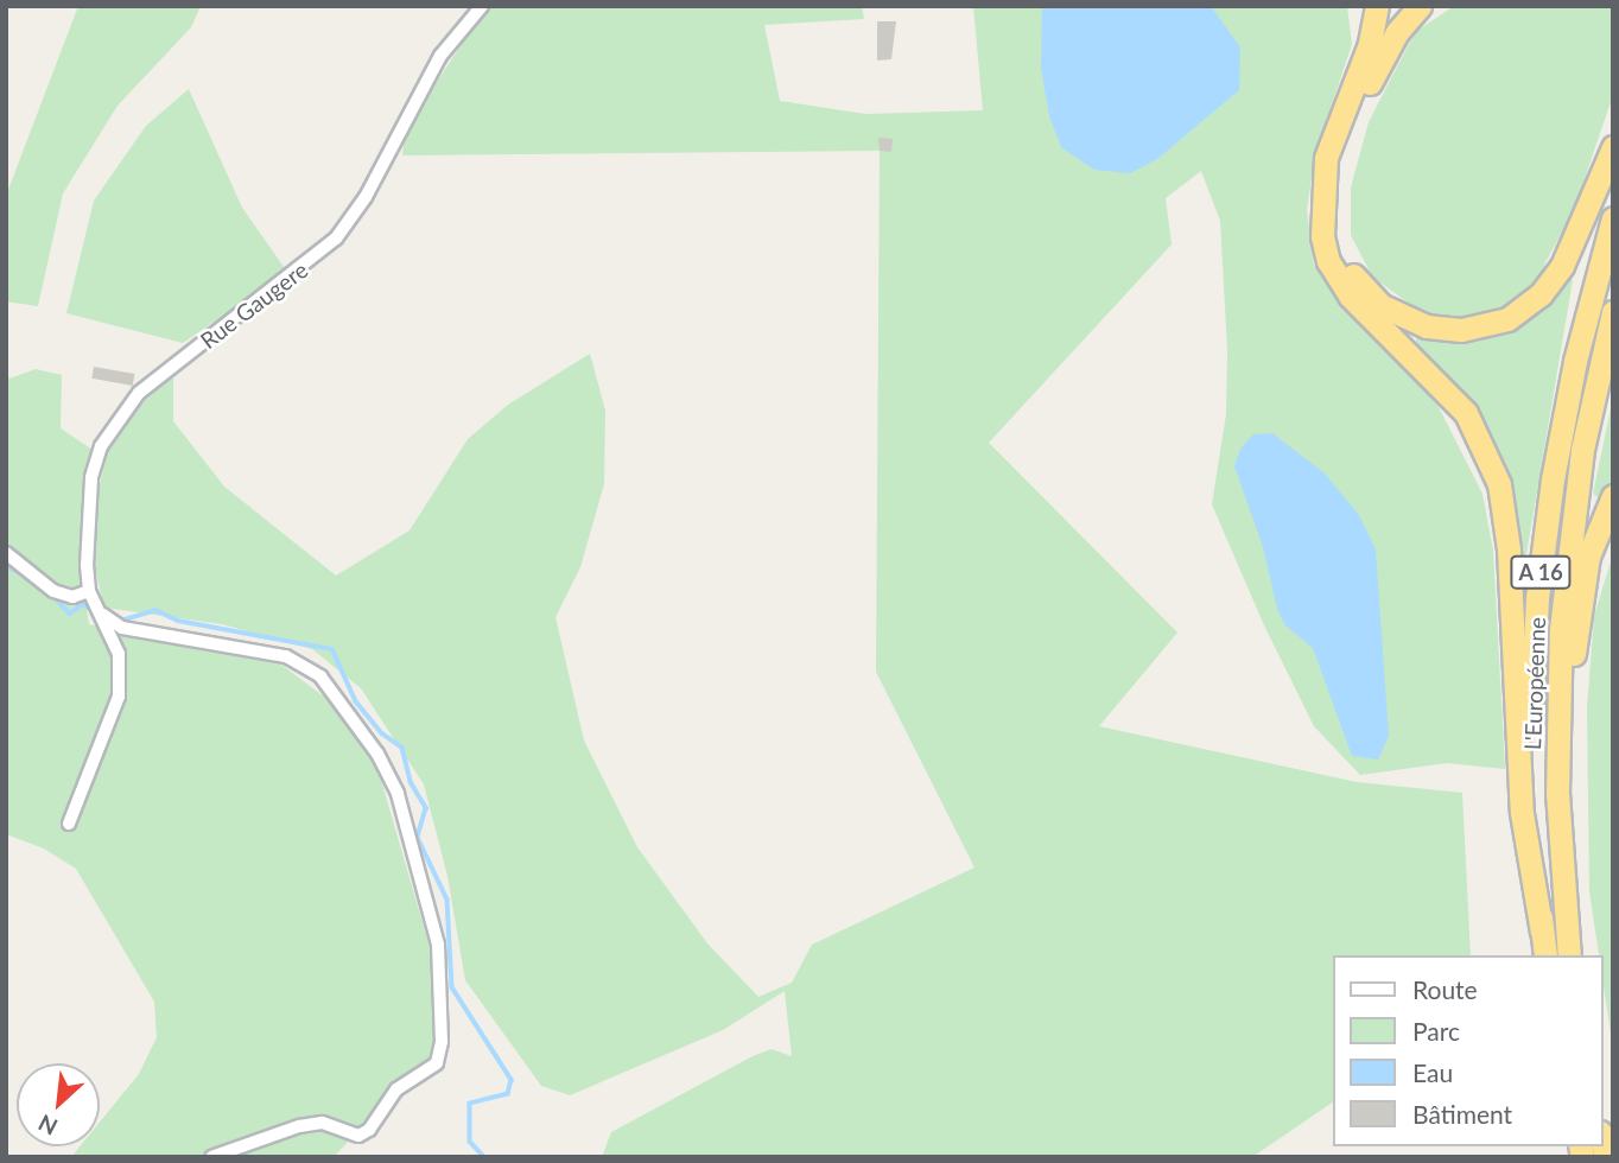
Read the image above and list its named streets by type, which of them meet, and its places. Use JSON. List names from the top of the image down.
{
  "streets": {
    "highway": ["A 16", "L'Européenne"],
    "street": ["Rue Gaugere"]
  },
  "legend": [
    "Route",
    "Parc",
    "Eau",
    "Bâtiment"
  ],
  "north": "bottom left"
}
